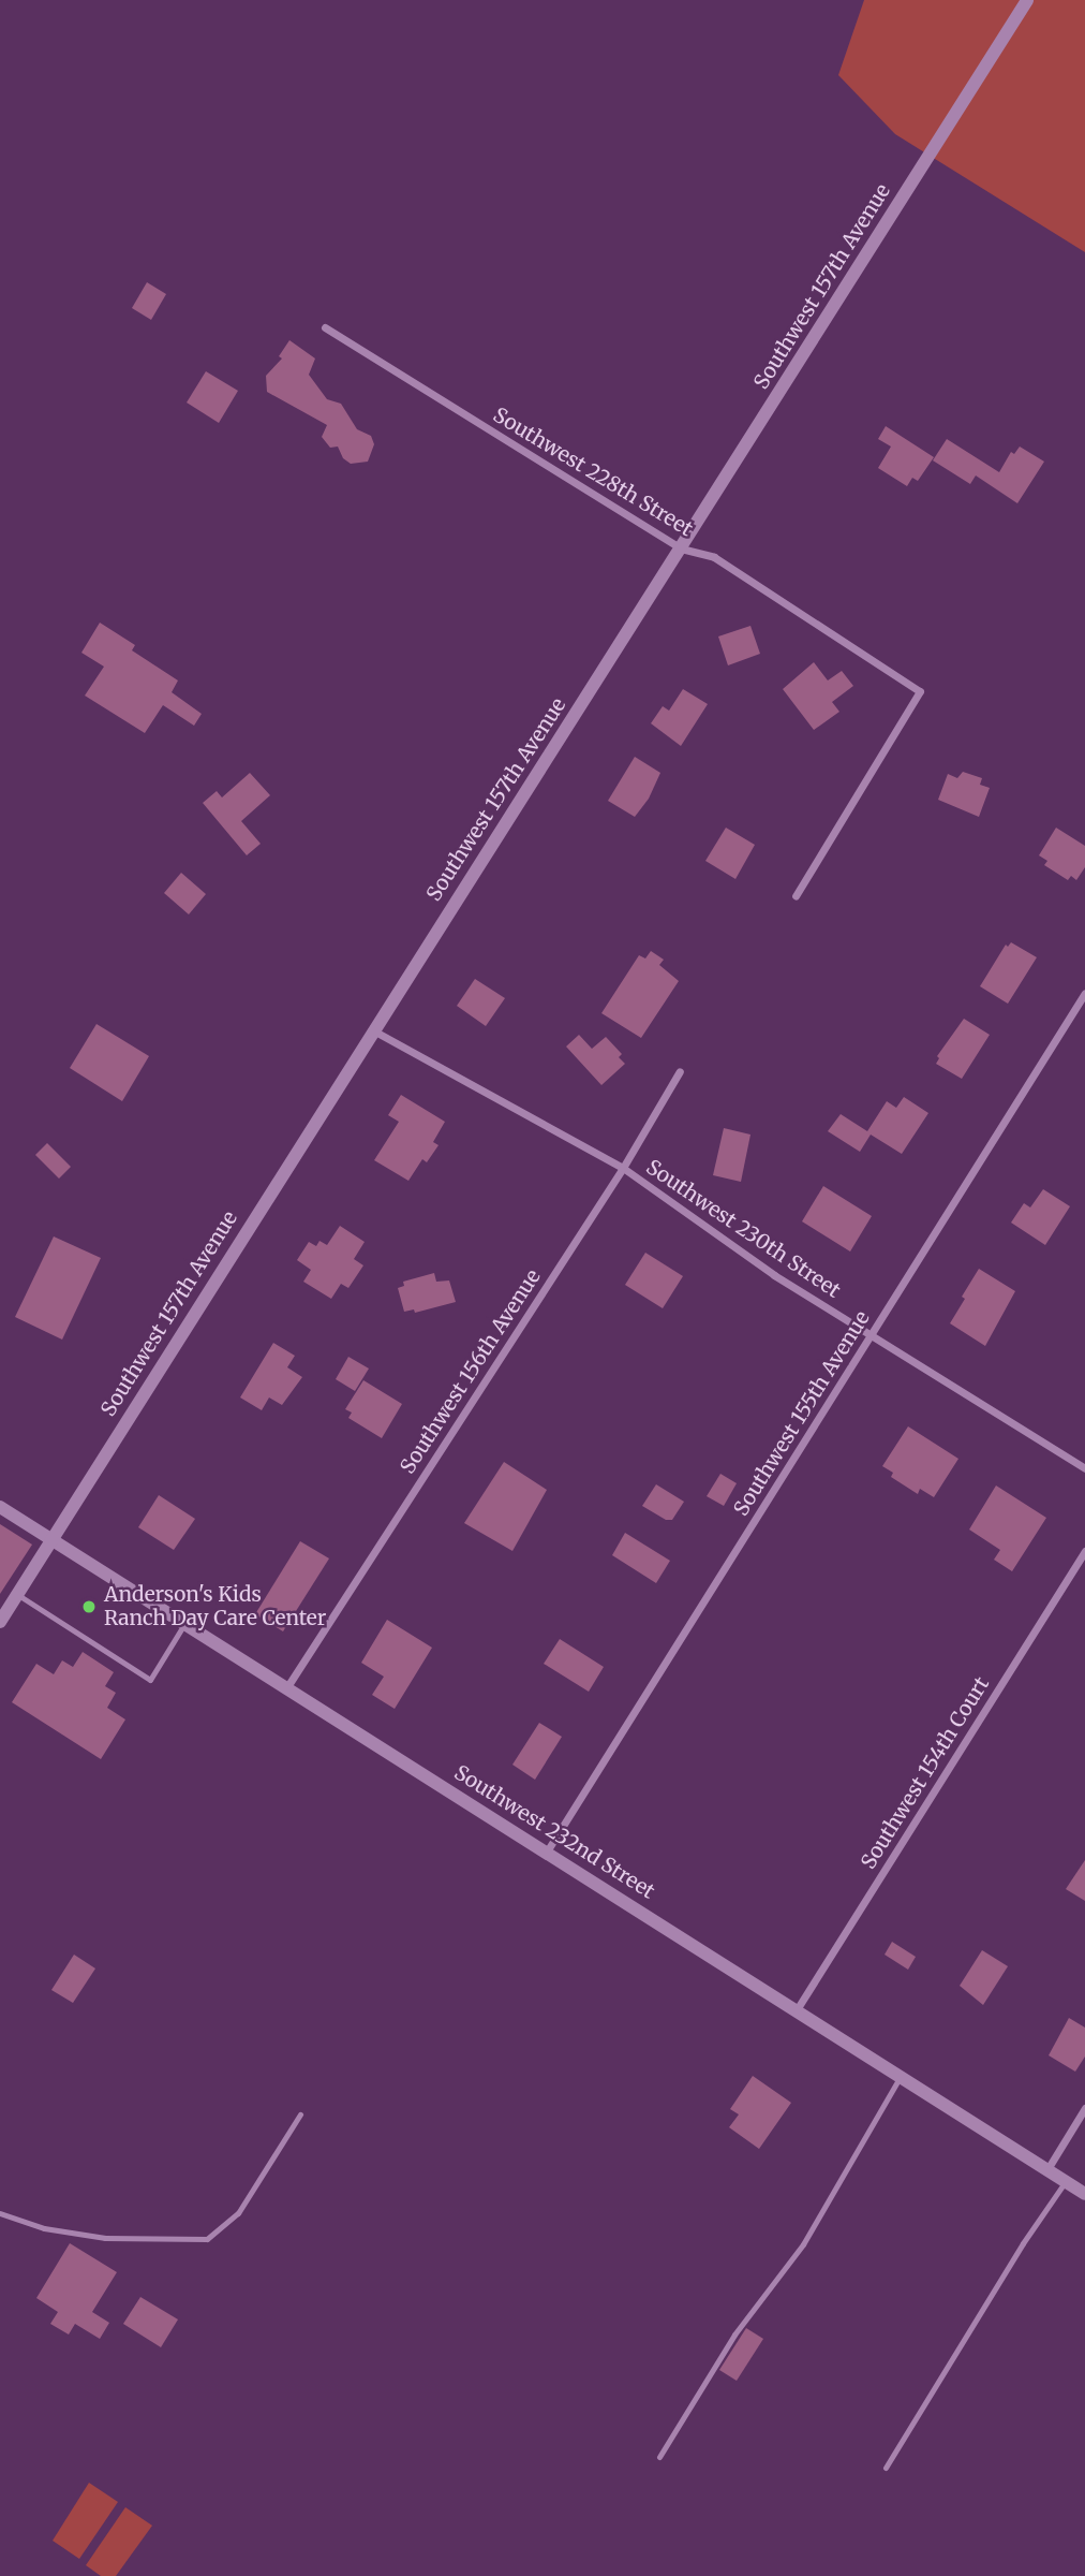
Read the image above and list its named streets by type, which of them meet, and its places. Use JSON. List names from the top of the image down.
{
  "streets": {
    "street": [
      "Southwest 157th Avenue",
      "Southwest 228th Street",
      "Southwest 230th Street",
      "Southwest 156th Avenue",
      "Southwest 155th Avenue",
      "Southwest 154th Court",
      "Southwest 232nd Street"
    ]
  },
  "crossings": [
    ["Southwest 157th Avenue", "Southwest 228th Street"],
    ["Southwest 157th Avenue", "Southwest 230th Street"],
    ["Southwest 157th Avenue", "Southwest 232nd Street"],
    ["Southwest 230th Street", "Southwest 156th Avenue"],
    ["Southwest 230th Street", "Southwest 155th Avenue"],
    ["Southwest 156th Avenue", "Southwest 232nd Street"],
    ["Southwest 155th Avenue", "Southwest 232nd Street"],
    ["Southwest 154th Court", "Southwest 232nd Street"]
  ],
  "places": ["Anderson's Kids Ranch Day Care Center"]
}
